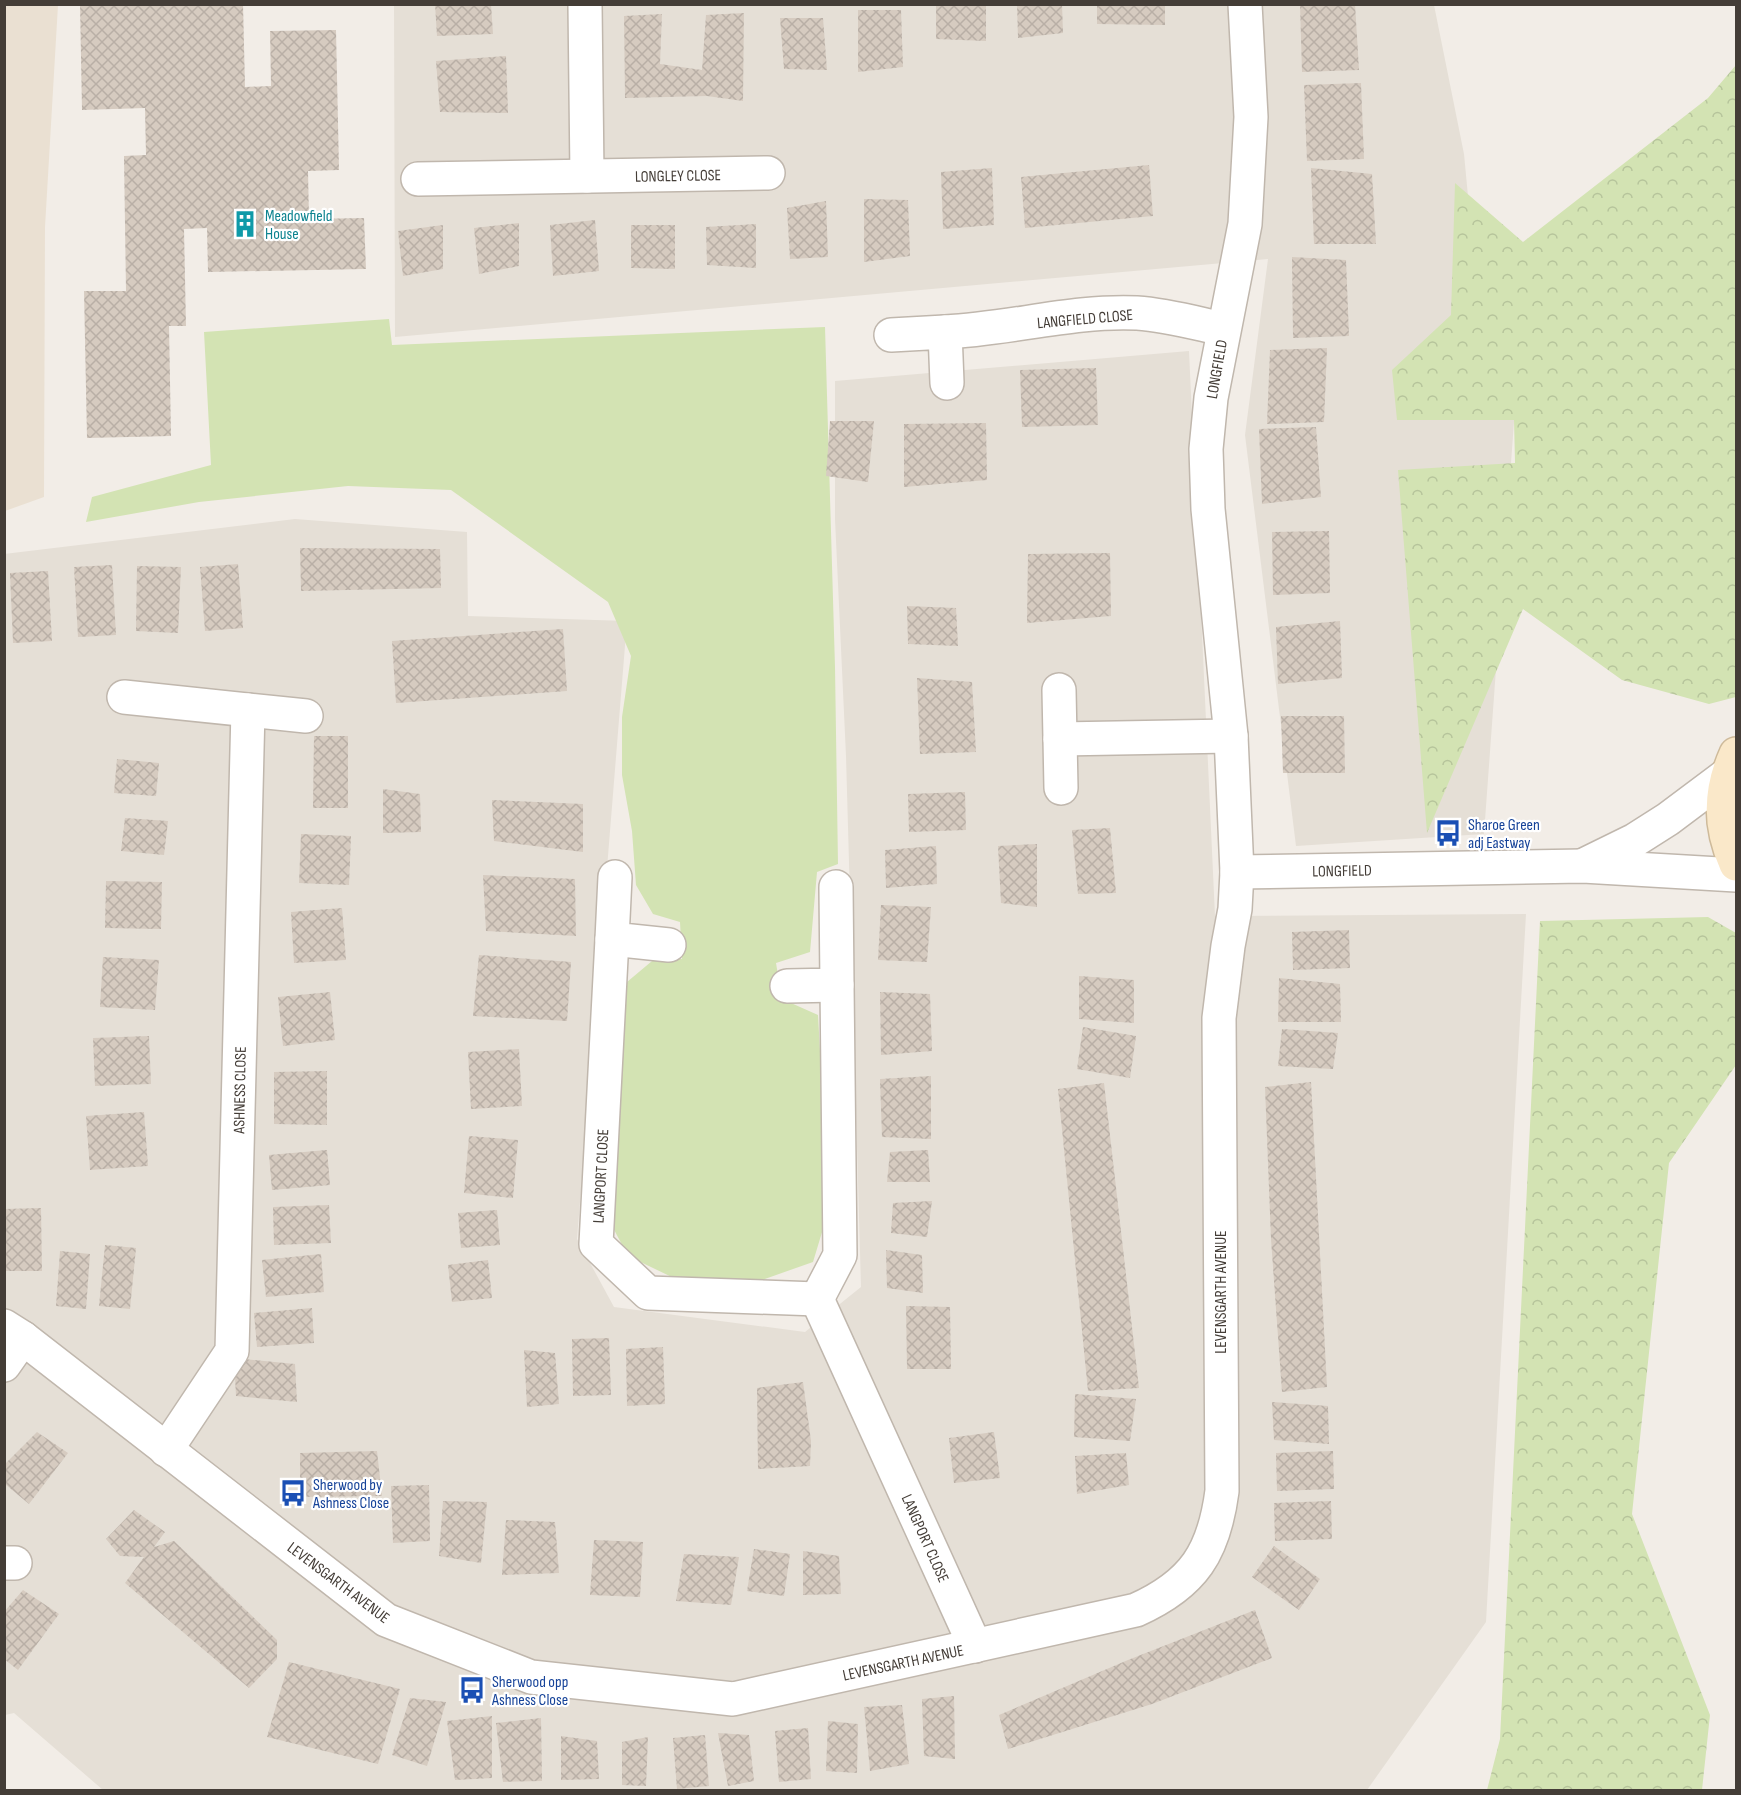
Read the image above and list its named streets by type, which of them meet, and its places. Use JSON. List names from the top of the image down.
{
  "streets": {
    "street": [
      "LONGLEY CLOSE",
      "LANGFIELD CLOSE",
      "LONGFIELD",
      "ASHNESS CLOSE",
      "LANGPORT CLOSE",
      "LEVENSGARTH AVENUE"
    ]
  },
  "crossings": [
    ["LANGFIELD CLOSE", "LONGFIELD"],
    ["LONGFIELD", "LEVENSGARTH AVENUE"],
    ["ASHNESS CLOSE", "LEVENSGARTH AVENUE"],
    ["LANGPORT CLOSE", "LEVENSGARTH AVENUE"]
  ],
  "places": {
    "building": ["Meadowfield House"],
    "bus stop": ["Sharoe Green adj Eastway", "Sherwood by Ashness Close", "Sherwood opp Ashness Close"]
  }
}
